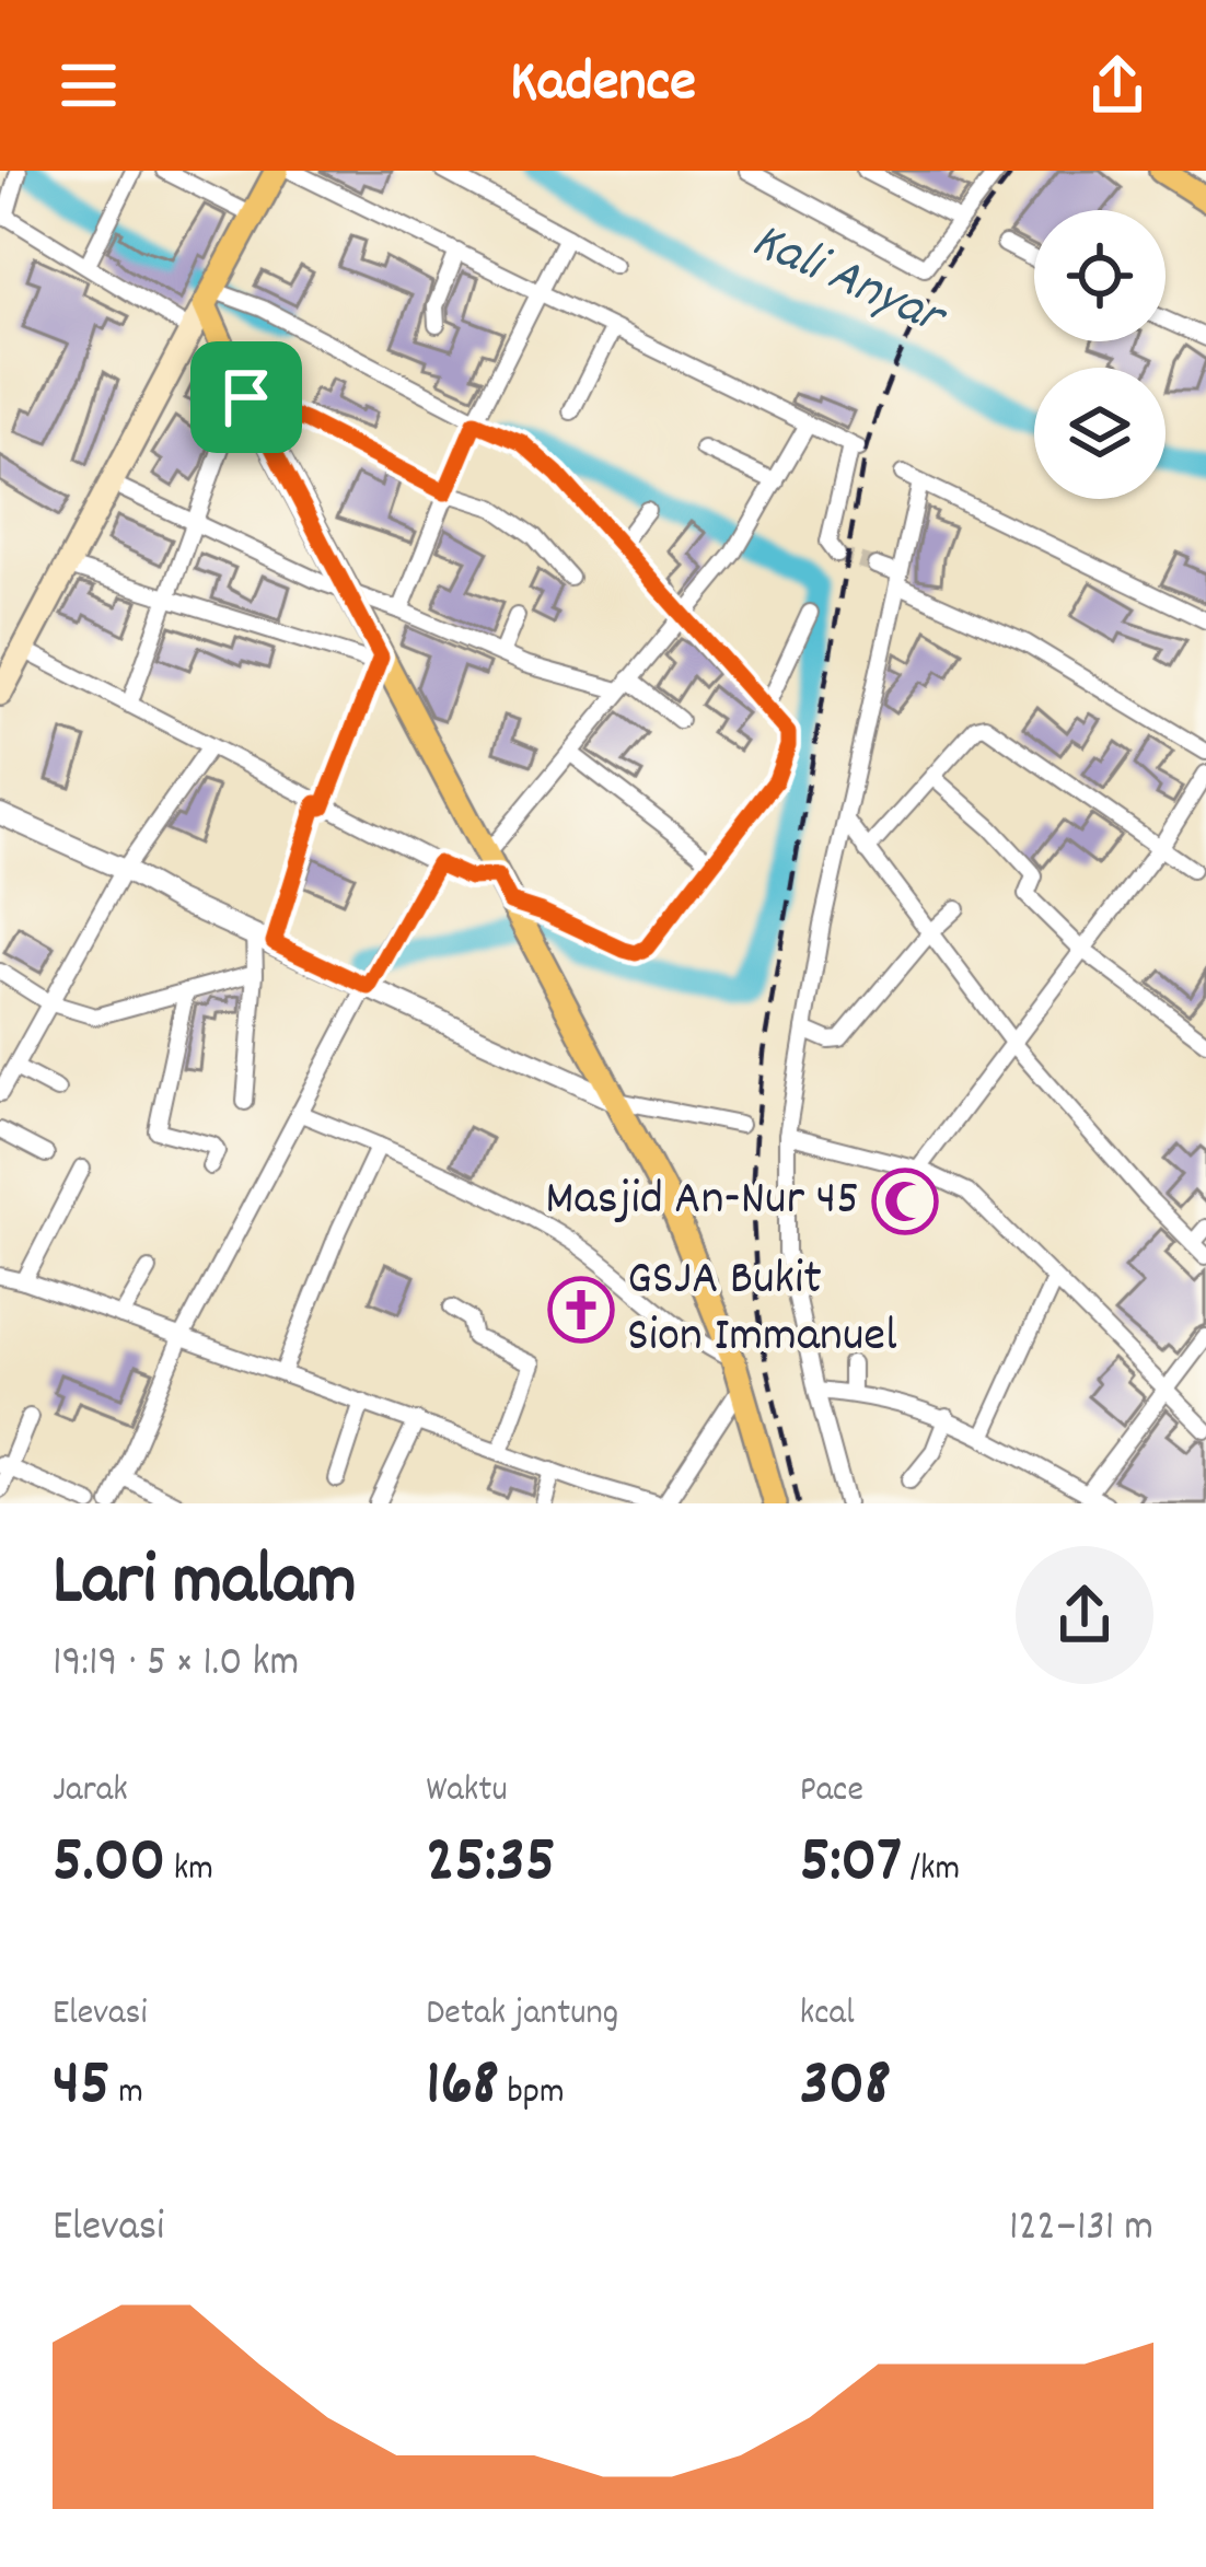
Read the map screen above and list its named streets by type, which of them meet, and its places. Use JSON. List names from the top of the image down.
{
  "water": ["Kali Anyar"],
  "places": {
    "mosque": ["Masjid An-Nur 45"],
    "church": ["GSJA Bukit Sion Immanuel"]
  },
  "page": {
    "header": "Kadence",
    "heading": ["Lari malam", "19:19 · 5 × 1.0 km"],
    "stats": [
      ["Jarak", "5.00 km"],
      ["Waktu", "25:35"],
      ["Pace", "5:07 /km"],
      ["Elevasi", "45 m"],
      ["Detak jantung", "168 bpm"],
      ["kcal", "308"]
    ],
    "chart": ["Elevasi", "122–131 m"]
  }
}
